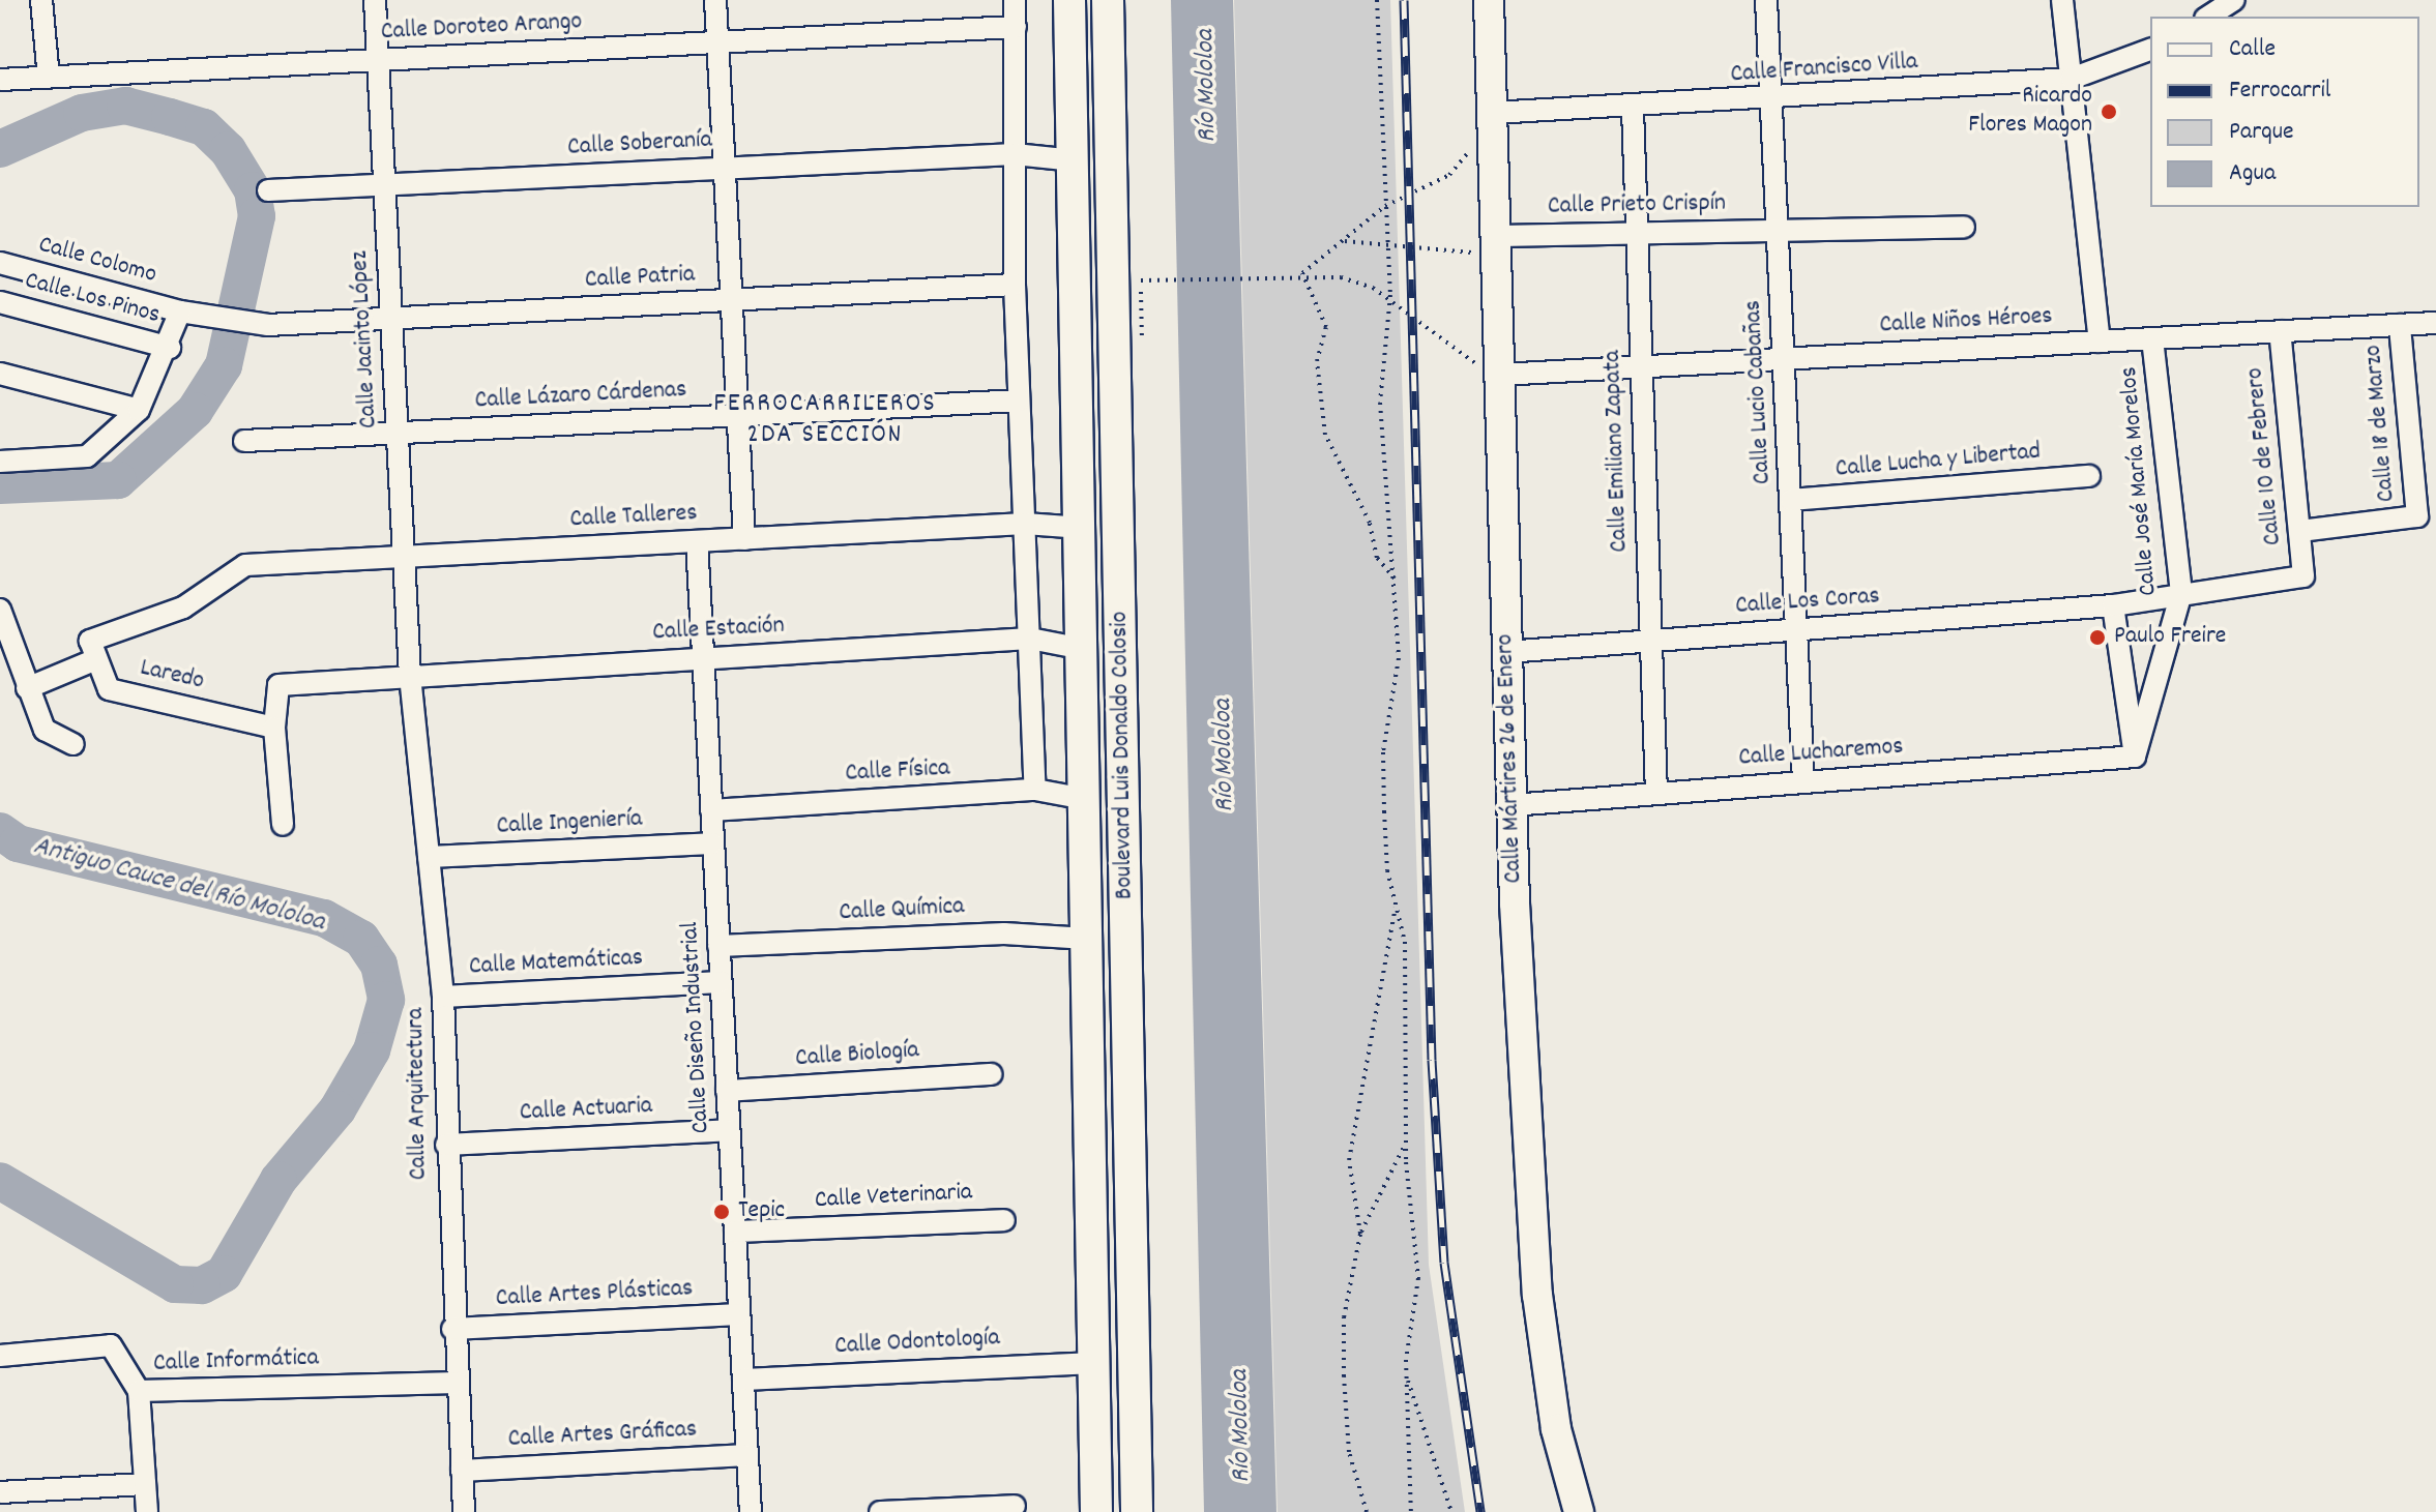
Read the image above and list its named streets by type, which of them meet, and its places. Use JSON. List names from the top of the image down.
{
  "streets": {
    "main road": ["Boulevard Luis Donaldo Colosio"],
    "street": [
      "Calle Doroteo Arango",
      "Calle Francisco Villa",
      "Calle Soberanía",
      "Calle Prieto Crispín",
      "Calle Colomo",
      "Calle Patria",
      "Calle Los Pinos",
      "Calle Niños Héroes",
      "Calle Jacinto López",
      "Calle Lucio Cabañas",
      "Calle Lázaro Cárdenas",
      "Calle 18 de Marzo",
      "Calle Emiliano Zapata",
      "Calle 10 de Febrero",
      "Calle Lucha y Libertad",
      "Calle José María Morelos",
      "Calle Talleres",
      "Calle Los Coras",
      "Calle Estación",
      "Laredo",
      "Calle Lucharemos",
      "Calle Mártires 26 de Enero",
      "Calle Física",
      "Calle Ingeniería",
      "Calle Química",
      "Calle Matemáticas",
      "Calle Diseño Industrial",
      "Calle Biología",
      "Calle Arquitectura",
      "Calle Actuaria",
      "Calle Veterinaria",
      "Calle Artes Plásticas",
      "Calle Odontología",
      "Calle Informática",
      "Calle Artes Gráficas"
    ]
  },
  "crossings": [
    ["Calle Doroteo Arango", "Calle Jacinto López"],
    ["Calle Francisco Villa", "Calle Lucio Cabañas"],
    ["Calle Francisco Villa", "Calle Emiliano Zapata"],
    ["Calle Francisco Villa", "Calle José María Morelos"],
    ["Calle Francisco Villa", "Calle Mártires 26 de Enero"],
    ["Calle Soberanía", "Calle Jacinto López"],
    ["Calle Soberanía", "Boulevard Luis Donaldo Colosio"],
    ["Calle Prieto Crispín", "Calle Lucio Cabañas"],
    ["Calle Prieto Crispín", "Calle Emiliano Zapata"],
    ["Calle Prieto Crispín", "Calle Mártires 26 de Enero"],
    ["Calle Colomo", "Calle Patria"],
    ["Calle Patria", "Calle Jacinto López"],
    ["Calle Niños Héroes", "Calle Lucio Cabañas"],
    ["Calle Niños Héroes", "Calle 18 de Marzo"],
    ["Calle Niños Héroes", "Calle Emiliano Zapata"],
    ["Calle Niños Héroes", "Calle 10 de Febrero"],
    ["Calle Niños Héroes", "Calle José María Morelos"],
    ["Calle Niños Héroes", "Calle Mártires 26 de Enero"],
    ["Calle Jacinto López", "Calle Lázaro Cárdenas"],
    ["Calle Jacinto López", "Calle Talleres"],
    ["Calle Jacinto López", "Calle Estación"],
    ["Calle Jacinto López", "Calle Arquitectura"],
    ["Calle Lucio Cabañas", "Calle Lucha y Libertad"],
    ["Calle Lucio Cabañas", "Calle Los Coras"],
    ["Calle Lucio Cabañas", "Calle Lucharemos"],
    ["Calle 18 de Marzo", "Calle 10 de Febrero"],
    ["Calle Emiliano Zapata", "Calle Los Coras"],
    ["Calle Emiliano Zapata", "Calle Lucharemos"],
    ["Calle 10 de Febrero", "Calle José María Morelos"],
    ["Calle José María Morelos", "Calle Los Coras"],
    ["Calle José María Morelos", "Calle Lucharemos"],
    ["Calle Talleres", "Laredo"],
    ["Calle Talleres", "Boulevard Luis Donaldo Colosio"],
    ["Calle Talleres", "Calle Diseño Industrial"],
    ["Calle Los Coras", "Calle Mártires 26 de Enero"],
    ["Calle Estación", "Boulevard Luis Donaldo Colosio"],
    ["Calle Estación", "Calle Diseño Industrial"],
    ["Calle Estación", "Calle Arquitectura"],
    ["Calle Lucharemos", "Calle Mártires 26 de Enero"],
    ["Boulevard Luis Donaldo Colosio", "Calle Física"],
    ["Boulevard Luis Donaldo Colosio", "Calle Química"],
    ["Boulevard Luis Donaldo Colosio", "Calle Odontología"],
    ["Calle Física", "Calle Diseño Industrial"],
    ["Calle Ingeniería", "Calle Diseño Industrial"],
    ["Calle Ingeniería", "Calle Arquitectura"],
    ["Calle Química", "Calle Diseño Industrial"],
    ["Calle Matemáticas", "Calle Diseño Industrial"],
    ["Calle Matemáticas", "Calle Arquitectura"],
    ["Calle Diseño Industrial", "Calle Biología"],
    ["Calle Diseño Industrial", "Calle Actuaria"],
    ["Calle Diseño Industrial", "Calle Veterinaria"],
    ["Calle Diseño Industrial", "Calle Artes Plásticas"],
    ["Calle Diseño Industrial", "Calle Odontología"],
    ["Calle Diseño Industrial", "Calle Artes Gráficas"],
    ["Calle Arquitectura", "Calle Actuaria"],
    ["Calle Arquitectura", "Calle Artes Plásticas"],
    ["Calle Arquitectura", "Calle Informática"],
    ["Calle Arquitectura", "Calle Artes Gráficas"]
  ],
  "districts": ["FERROCARRILEROS 2DA SECCIÓN"],
  "water": ["Río Mololoa", "Antiguo Cauce del Río Mololoa"],
  "places": ["Ricardo Flores Magon", "Paulo Freire", "Tepic"],
  "legend": [
    "Calle",
    "Ferrocarril",
    "Parque",
    "Agua"
  ]
}
